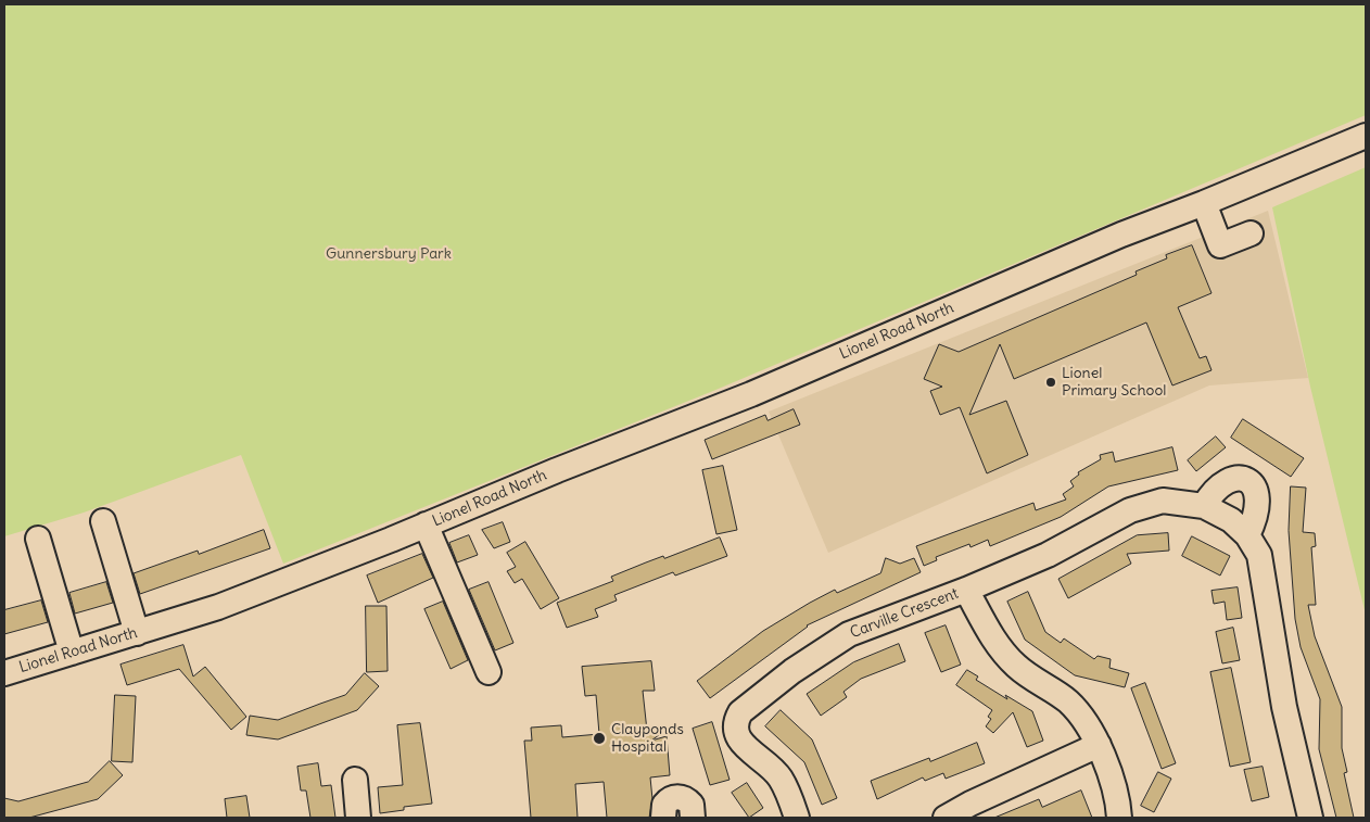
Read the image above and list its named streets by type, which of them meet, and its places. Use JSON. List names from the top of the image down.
{
  "streets": {
    "street": ["Lionel Road North", "Carville Crescent"]
  },
  "parks": ["Gunnersbury Park"],
  "places": ["Lionel Primary School", "Clayponds Hospital"]
}
